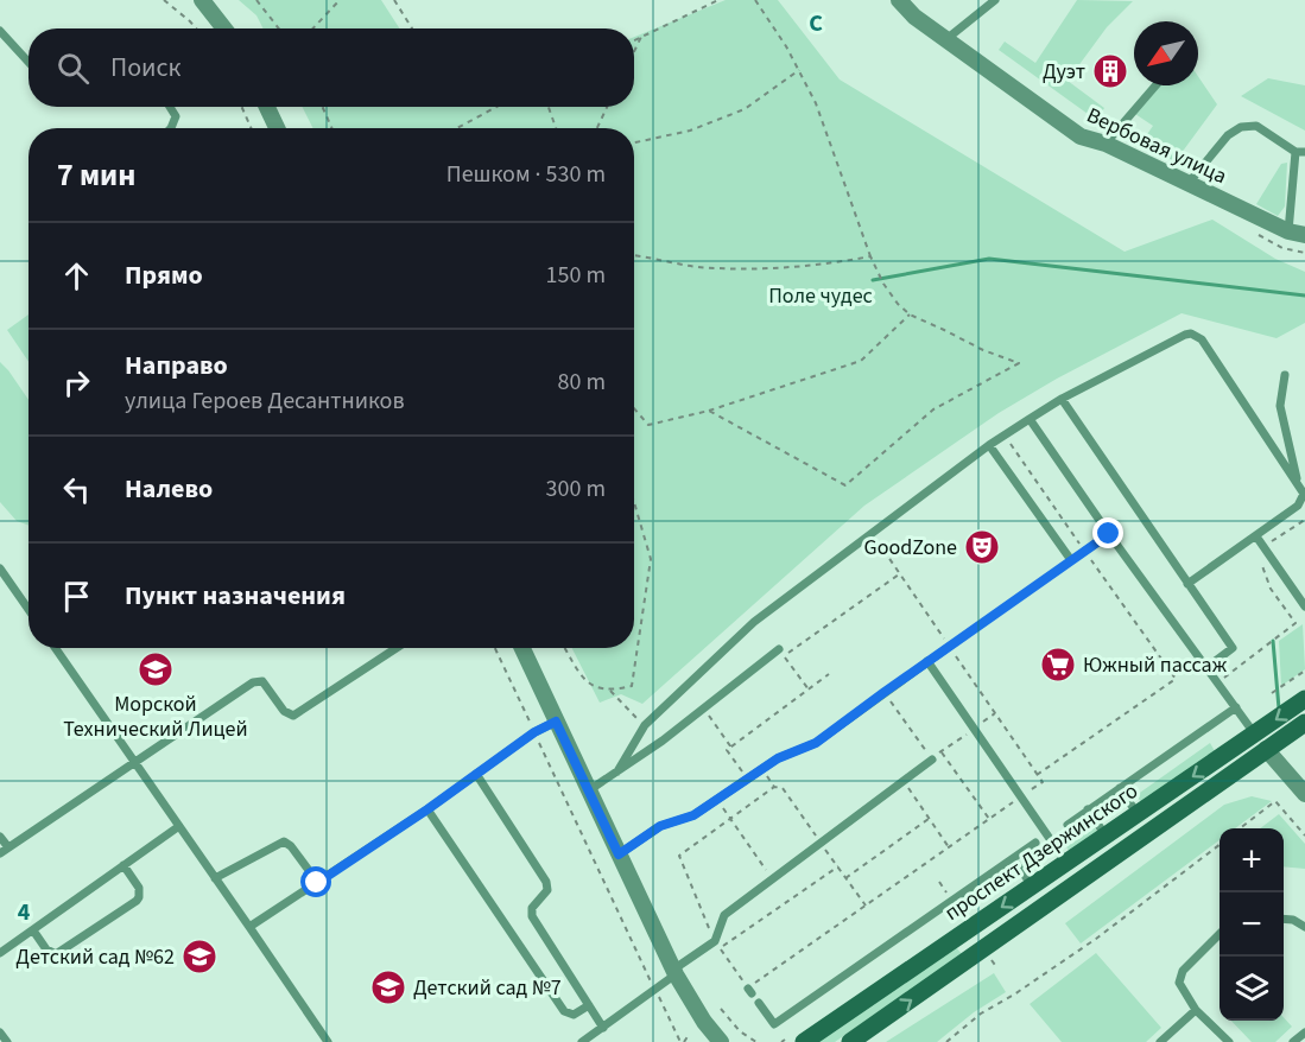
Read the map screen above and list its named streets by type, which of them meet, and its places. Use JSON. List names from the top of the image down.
{
  "streets": {
    "street": ["Вербовая улица", "проспект Дзержинского"]
  },
  "parks": ["Поле чудес"],
  "places": {
    "building": ["Дуэт"],
    "theatre": ["GoodZone"],
    "supermarket": ["Южный пассаж"],
    "school or university": ["Морской Технический Лицей", "Детский сад №62", "Детский сад №7"]
  },
  "north": "bottom left",
  "page": {
    "search": "Поиск",
    "heading": ["7 мин", "Пешком · 530 m"],
    "list": [
      ["Прямо", "150 m"],
      ["Направо", "улица Героев Десантников", "80 m"],
      ["Налево", "300 m"],
      "Пункт назначения"
    ],
    "map_buttons": ["+", "−"]
  },
  "grid": {
    "columns": ["C"],
    "rows": ["4"]
  }
}
